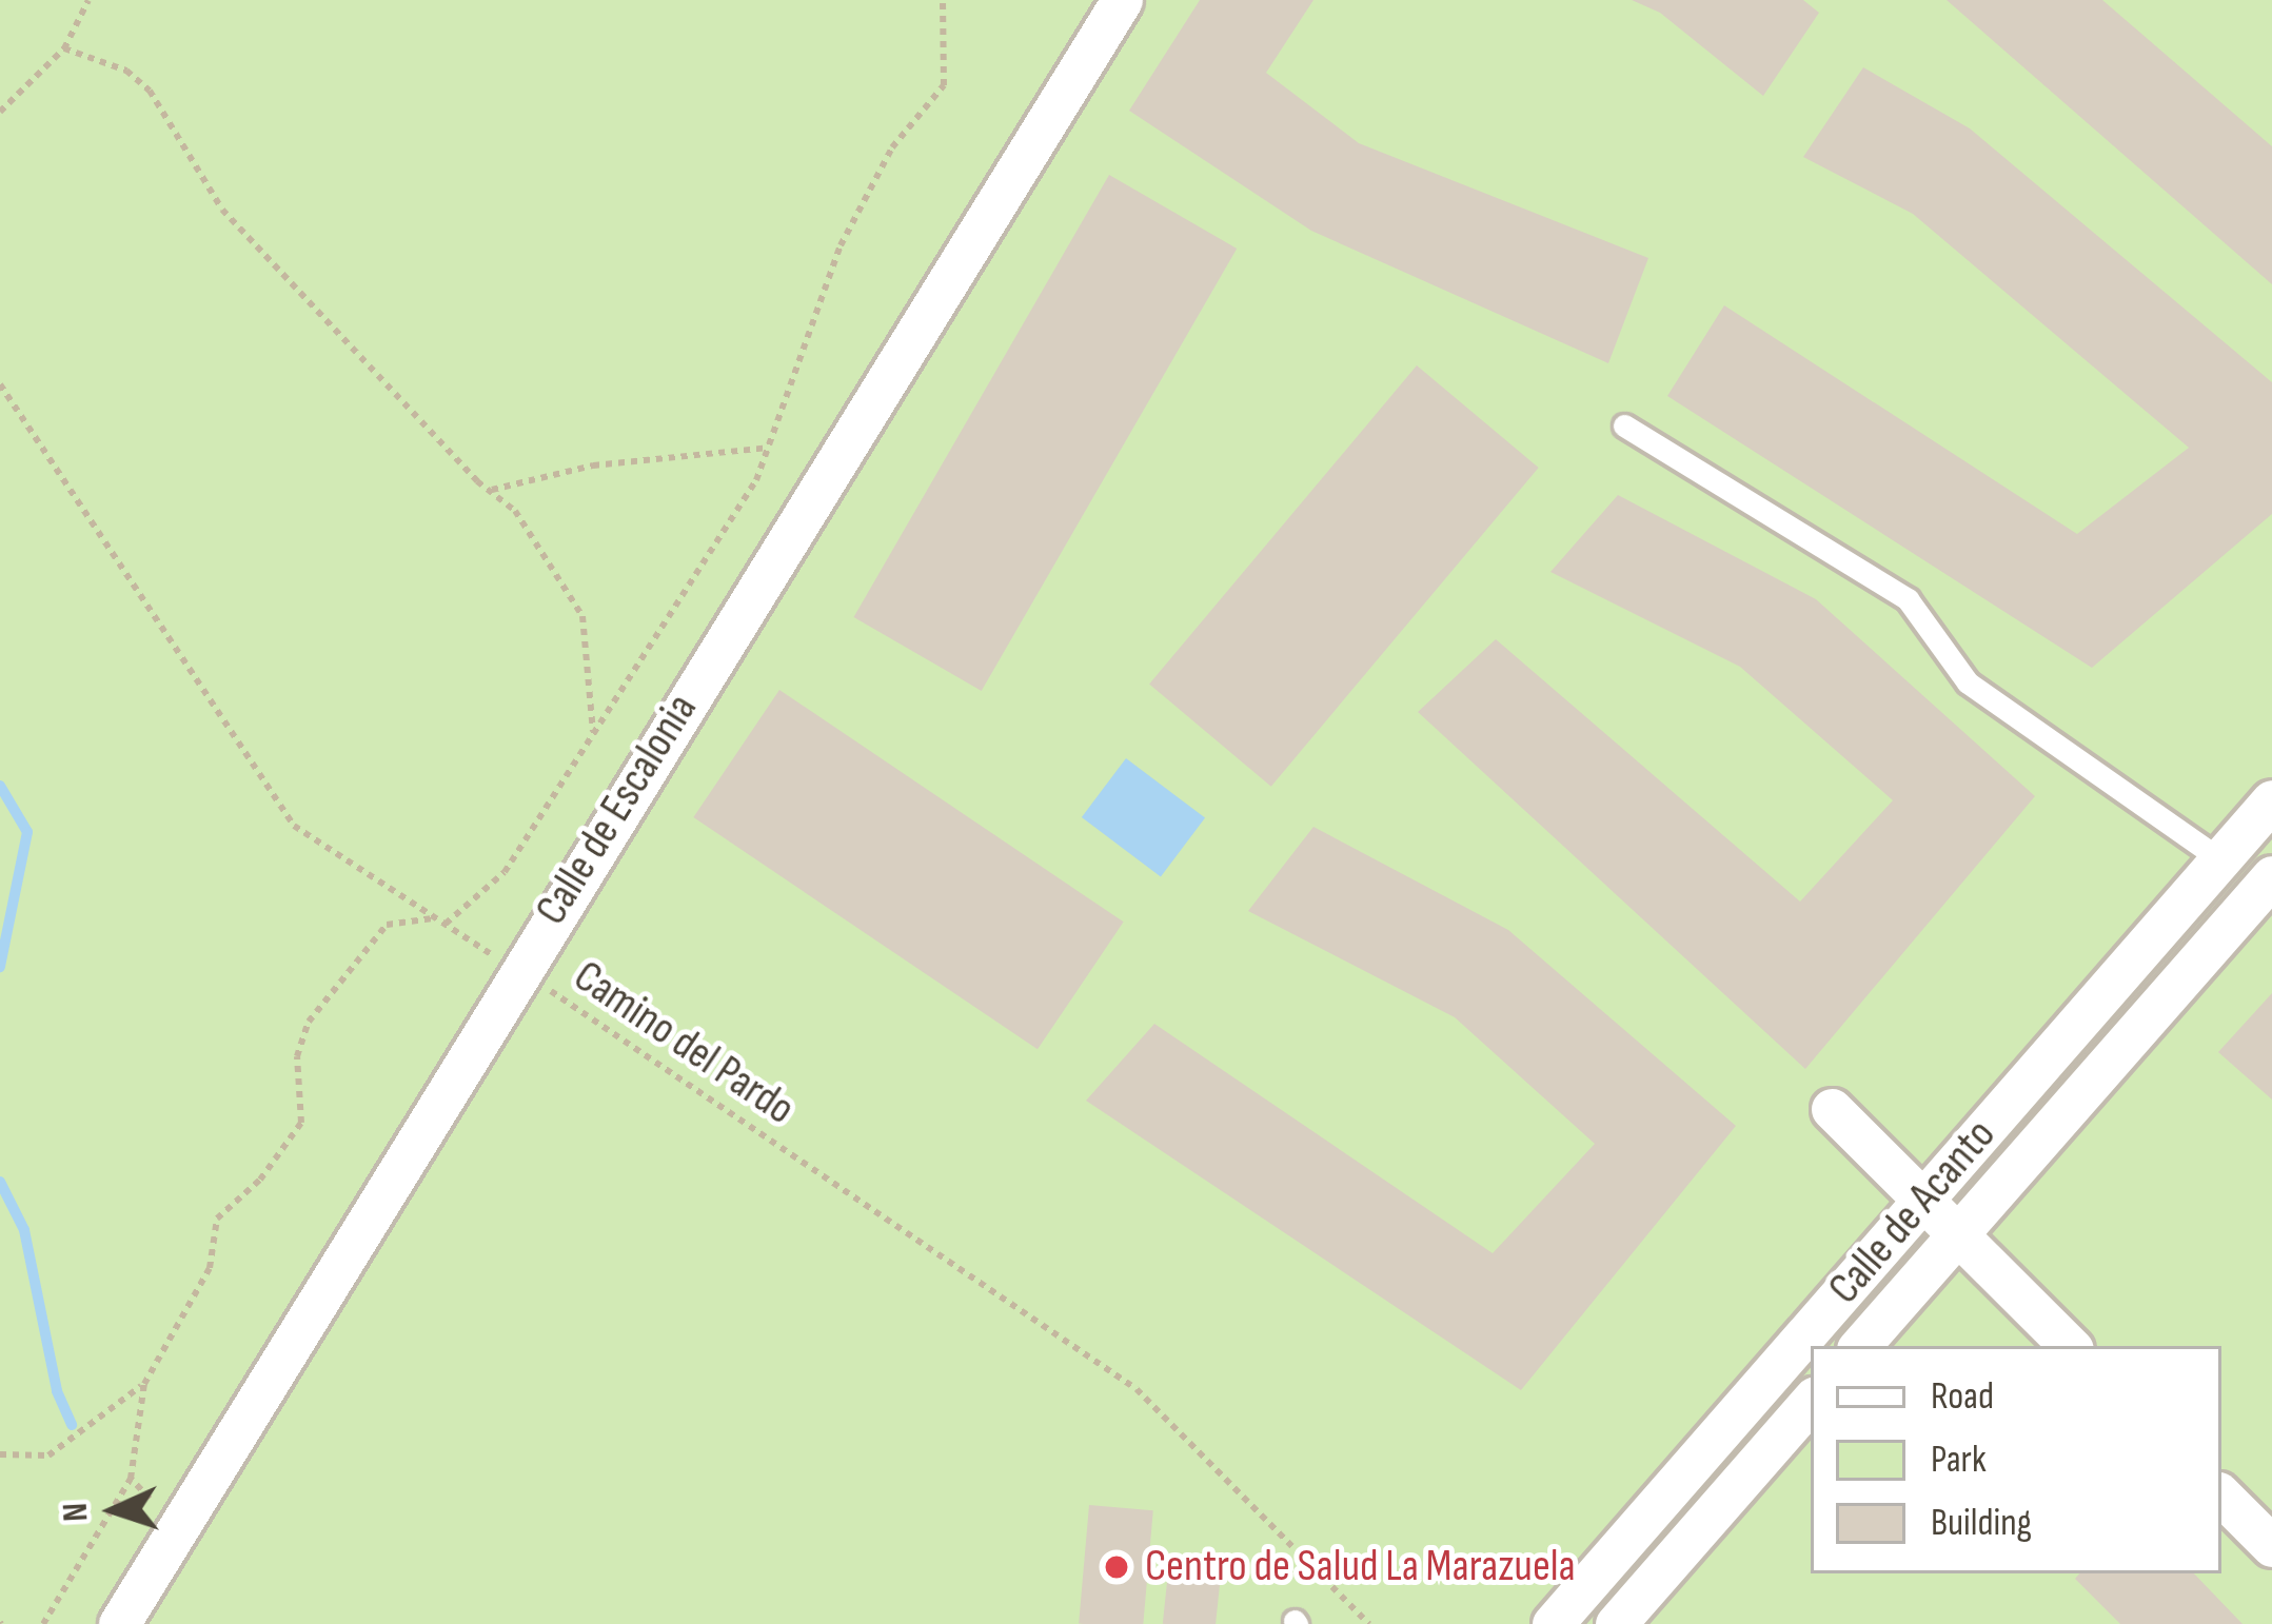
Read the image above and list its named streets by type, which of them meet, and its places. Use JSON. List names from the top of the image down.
{
  "streets": {
    "street": ["Calle de Escalonia", "Calle de Acanto"],
    "path": ["Camino del Pardo"]
  },
  "crossings": [
    ["Calle de Escalonia", "Camino del Pardo"]
  ],
  "places": ["Centro de Salud La Marazuela"],
  "legend": ["Road", "Park", "Building"],
  "north": "left"
}
